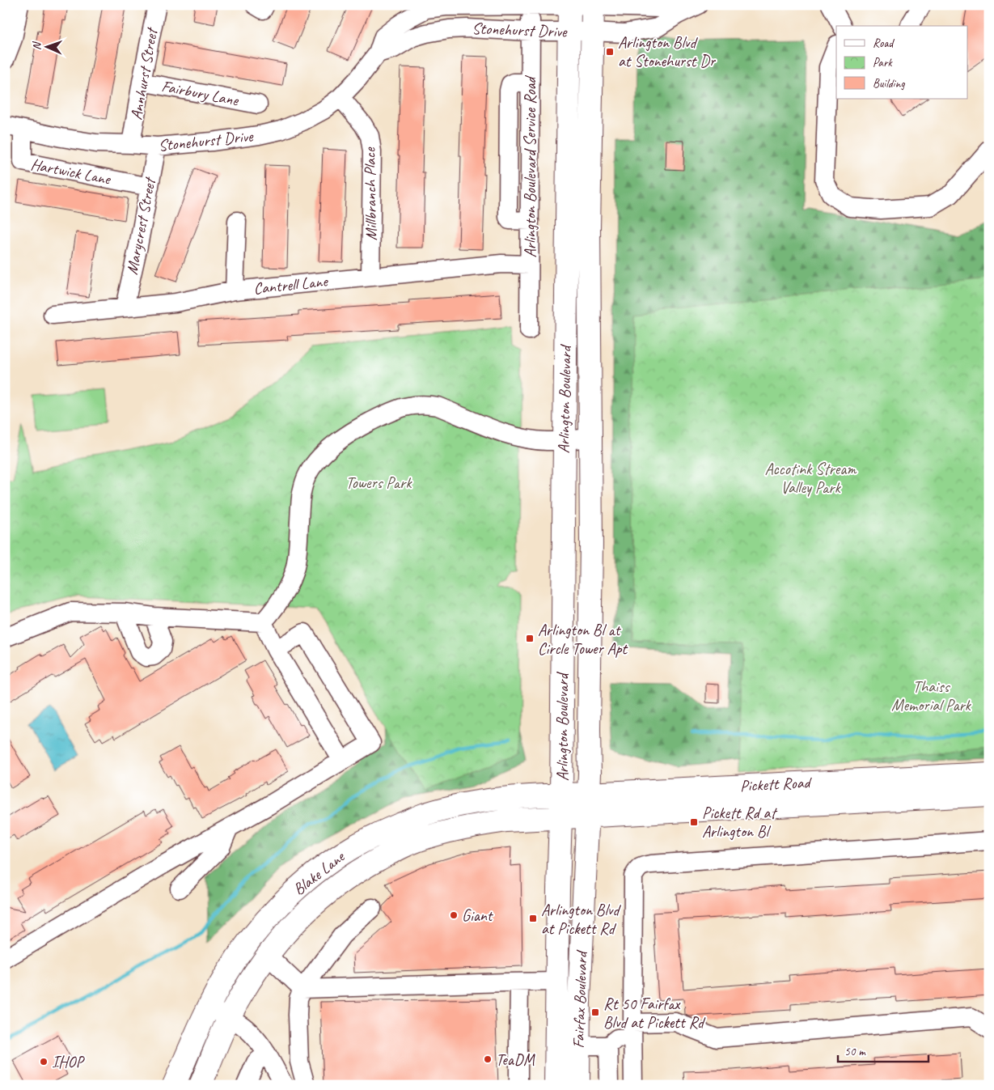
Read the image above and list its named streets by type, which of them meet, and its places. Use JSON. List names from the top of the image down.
{
  "streets": {
    "main road": [
      "Arlington Boulevard",
      "Pickett Road",
      "Blake Lane",
      "Fairfax Boulevard"
    ],
    "street": [
      "Stonehurst Drive",
      "Annhurst Street",
      "Fairbury Lane",
      "Arlington Boulevard Service Road",
      "Hartwick Lane",
      "Millbranch Place",
      "Marycrest Street",
      "Cantrell Lane"
    ]
  },
  "crossings": [
    ["Stonehurst Drive", "Annhurst Street"],
    ["Stonehurst Drive", "Arlington Boulevard Service Road"],
    ["Stonehurst Drive", "Hartwick Lane"],
    ["Stonehurst Drive", "Millbranch Place"],
    ["Stonehurst Drive", "Marycrest Street"],
    ["Stonehurst Drive", "Arlington Boulevard"],
    ["Annhurst Street", "Fairbury Lane"],
    ["Arlington Boulevard Service Road", "Cantrell Lane"],
    ["Hartwick Lane", "Marycrest Street"],
    ["Millbranch Place", "Cantrell Lane"],
    ["Marycrest Street", "Cantrell Lane"],
    ["Arlington Boulevard", "Pickett Road"],
    ["Arlington Boulevard", "Blake Lane"],
    ["Arlington Boulevard", "Fairfax Boulevard"],
    ["Pickett Road", "Blake Lane"],
    ["Pickett Road", "Fairfax Boulevard"],
    ["Blake Lane", "Fairfax Boulevard"]
  ],
  "parks": ["Accotink Stream Valley Park", "Towers Park", "Thaiss Memorial Park"],
  "places": {
    "transit": [
      "Arlington Blvd at Stonehurst Dr",
      "Arlington Bl at Circle Tower Apt",
      "Pickett Rd at Arlington Bl",
      "Arlington Blvd at Pickett Rd",
      "Rt 50 Fairfax Blvd at Pickett Rd"
    ],
    "other": ["Giant", "TeaDM", "IHOP"]
  },
  "legend": ["Road", "Park", "Building"],
  "scale_bar": "50 m",
  "north": "left"
}
